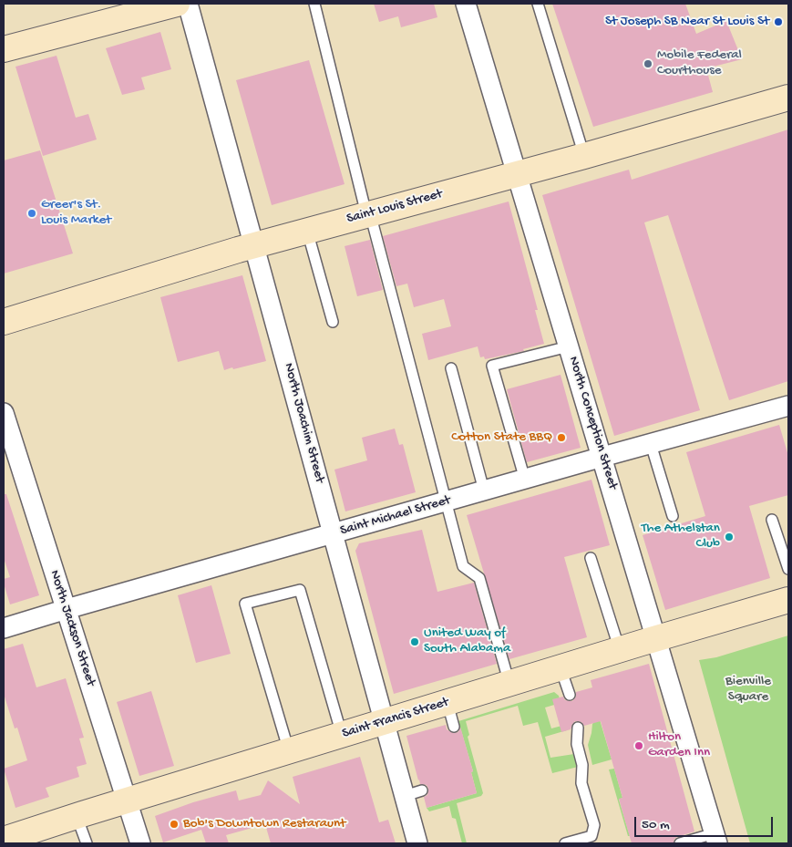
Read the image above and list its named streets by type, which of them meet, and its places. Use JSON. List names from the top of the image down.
{
  "streets": {
    "street": [
      "Saint Louis Street",
      "North Joachim Street",
      "North Conception Street",
      "Saint Michael Street",
      "North Jackson Street",
      "Saint Francis Street"
    ]
  },
  "crossings": [
    ["Saint Louis Street", "North Joachim Street"],
    ["Saint Louis Street", "North Conception Street"],
    ["North Joachim Street", "Saint Michael Street"],
    ["North Joachim Street", "Saint Francis Street"],
    ["North Conception Street", "Saint Michael Street"],
    ["North Conception Street", "Saint Francis Street"],
    ["Saint Michael Street", "North Jackson Street"],
    ["North Jackson Street", "Saint Francis Street"]
  ],
  "parks": ["Bienville Square"],
  "places": [
    "St Joseph SB Near St Louis St",
    "Mobile Federal Courthouse",
    "Greer's St. Louis Market",
    "Cotton State BBQ",
    "The Athelstan Club",
    "United Way of South Alabama",
    "Hilton Garden Inn",
    "Bob's Downtown Restaraunt"
  ],
  "scale_bar": "50 m"
}
